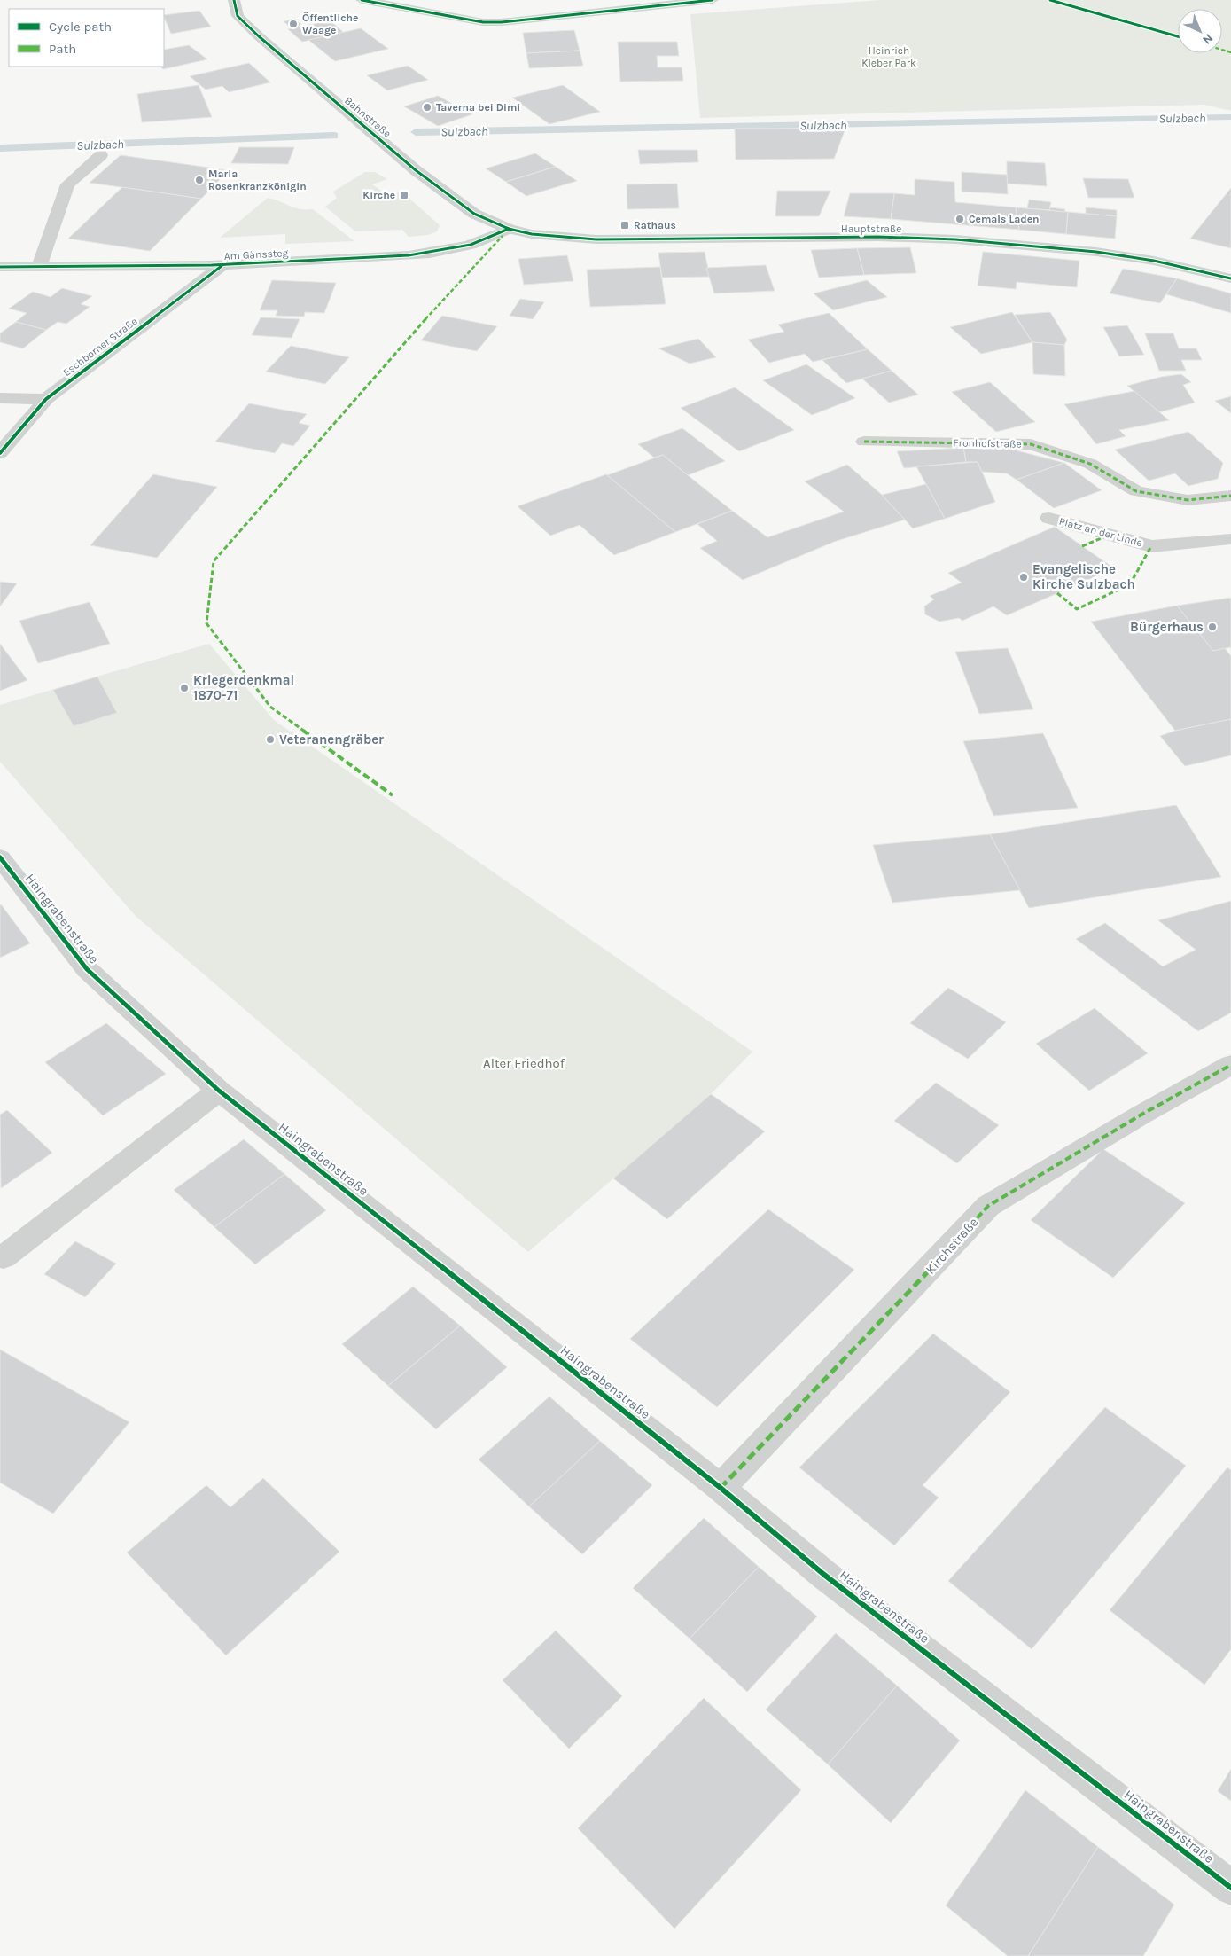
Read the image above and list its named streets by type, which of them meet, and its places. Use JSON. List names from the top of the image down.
{
  "streets": {
    "street": [
      "Bahnstraße",
      "Hauptstraße",
      "Am Gänssteg",
      "Eschborner Straße",
      "Fronhofstraße",
      "Platz an der Linde",
      "Haingrabenstraße",
      "Kirchstraße"
    ]
  },
  "crossings": [
    ["Bahnstraße", "Hauptstraße"],
    ["Bahnstraße", "Am Gänssteg"],
    ["Hauptstraße", "Am Gänssteg"],
    ["Am Gänssteg", "Eschborner Straße"],
    ["Haingrabenstraße", "Kirchstraße"]
  ],
  "water": ["Sulzbach"],
  "parks": ["Heinrich Kleber Park", "Alter Friedhof"],
  "places": {
    "other": [
      "Öffentliche Waage",
      "Taverna bei Dimi",
      "Maria Rosenkranzkönigin",
      "Cemals Laden",
      "Evangelische Kirche Sulzbach",
      "Bürgerhaus",
      "Kriegerdenkmal 1870-71",
      "Veteranengräber"
    ],
    "transit": ["Kirche", "Rathaus"]
  },
  "legend": ["Cycle path", "Path"],
  "north": "bottom right"
}
